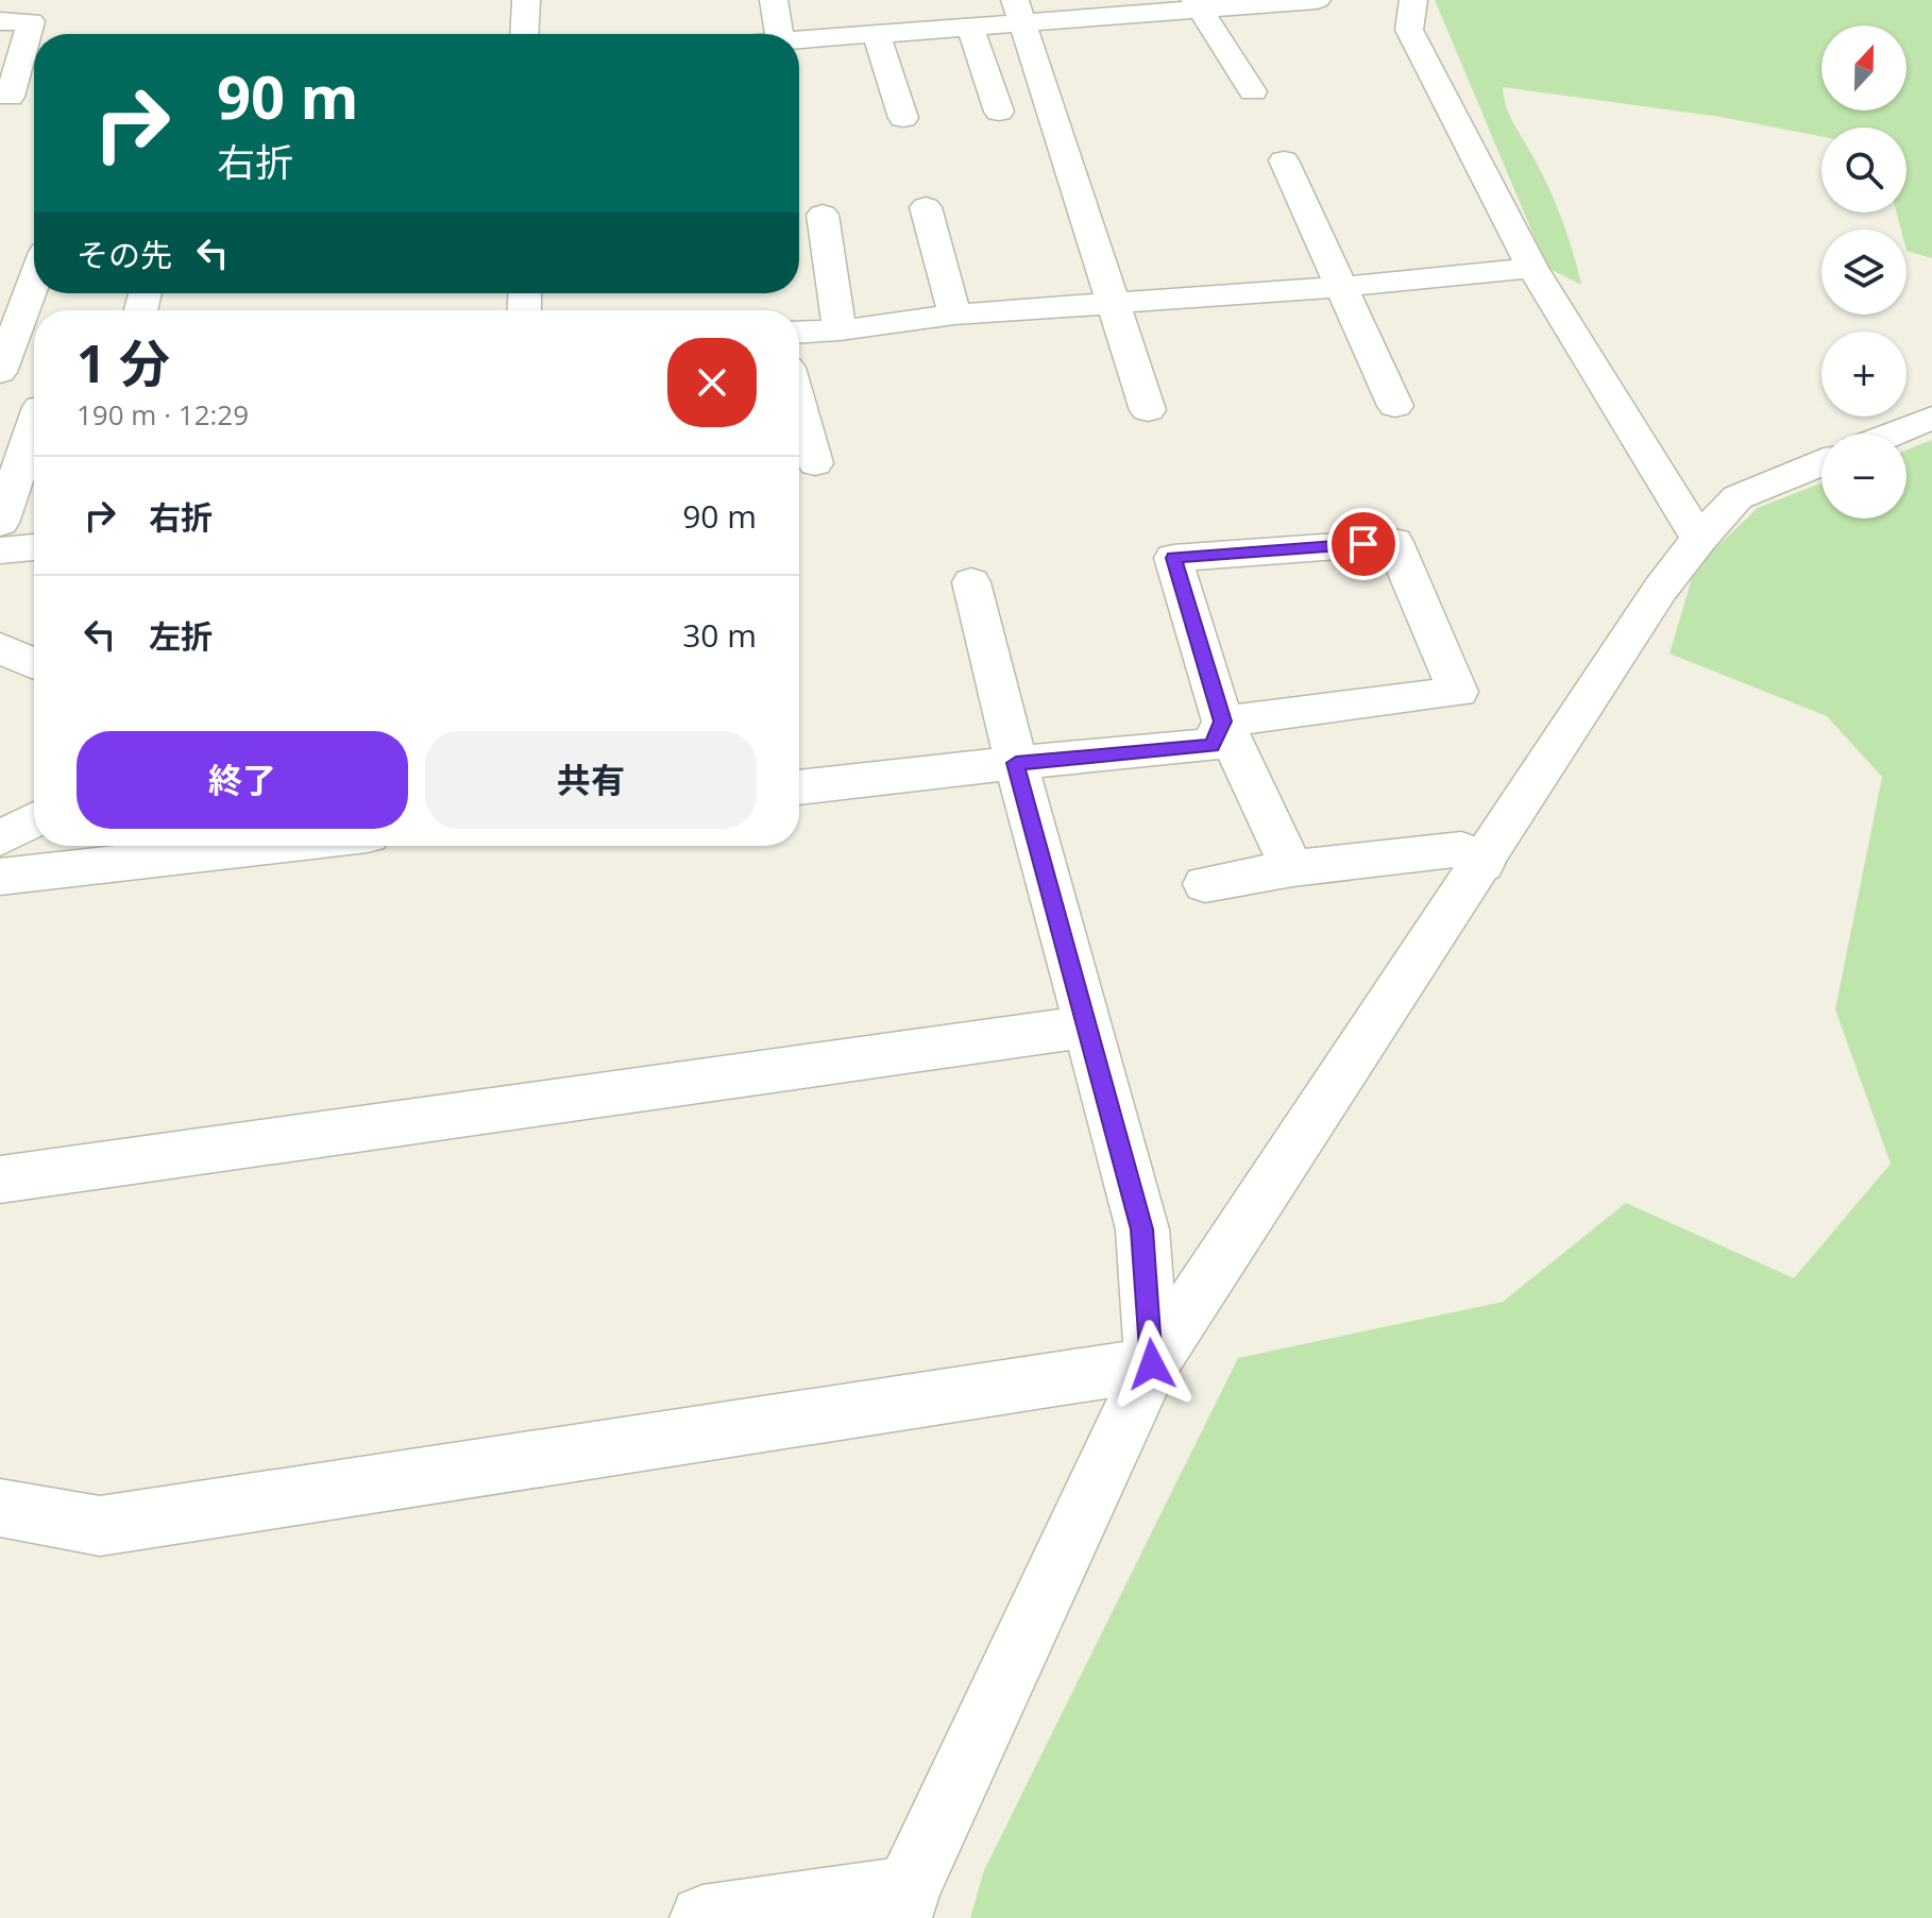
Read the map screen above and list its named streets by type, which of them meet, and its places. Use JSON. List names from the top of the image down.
{
  "north": "top",
  "page": {
    "map_buttons": ["+", "−"],
    "turn": ["90 m", "右折"],
    "then": "その先",
    "heading": ["1 分", "190 m · 12:29"],
    "list": [
      {
        "name": "右折",
        "value": "90 m"
      },
      {
        "name": "左折",
        "value": "30 m"
      }
    ],
    "buttons": ["終了", "共有"]
  }
}
